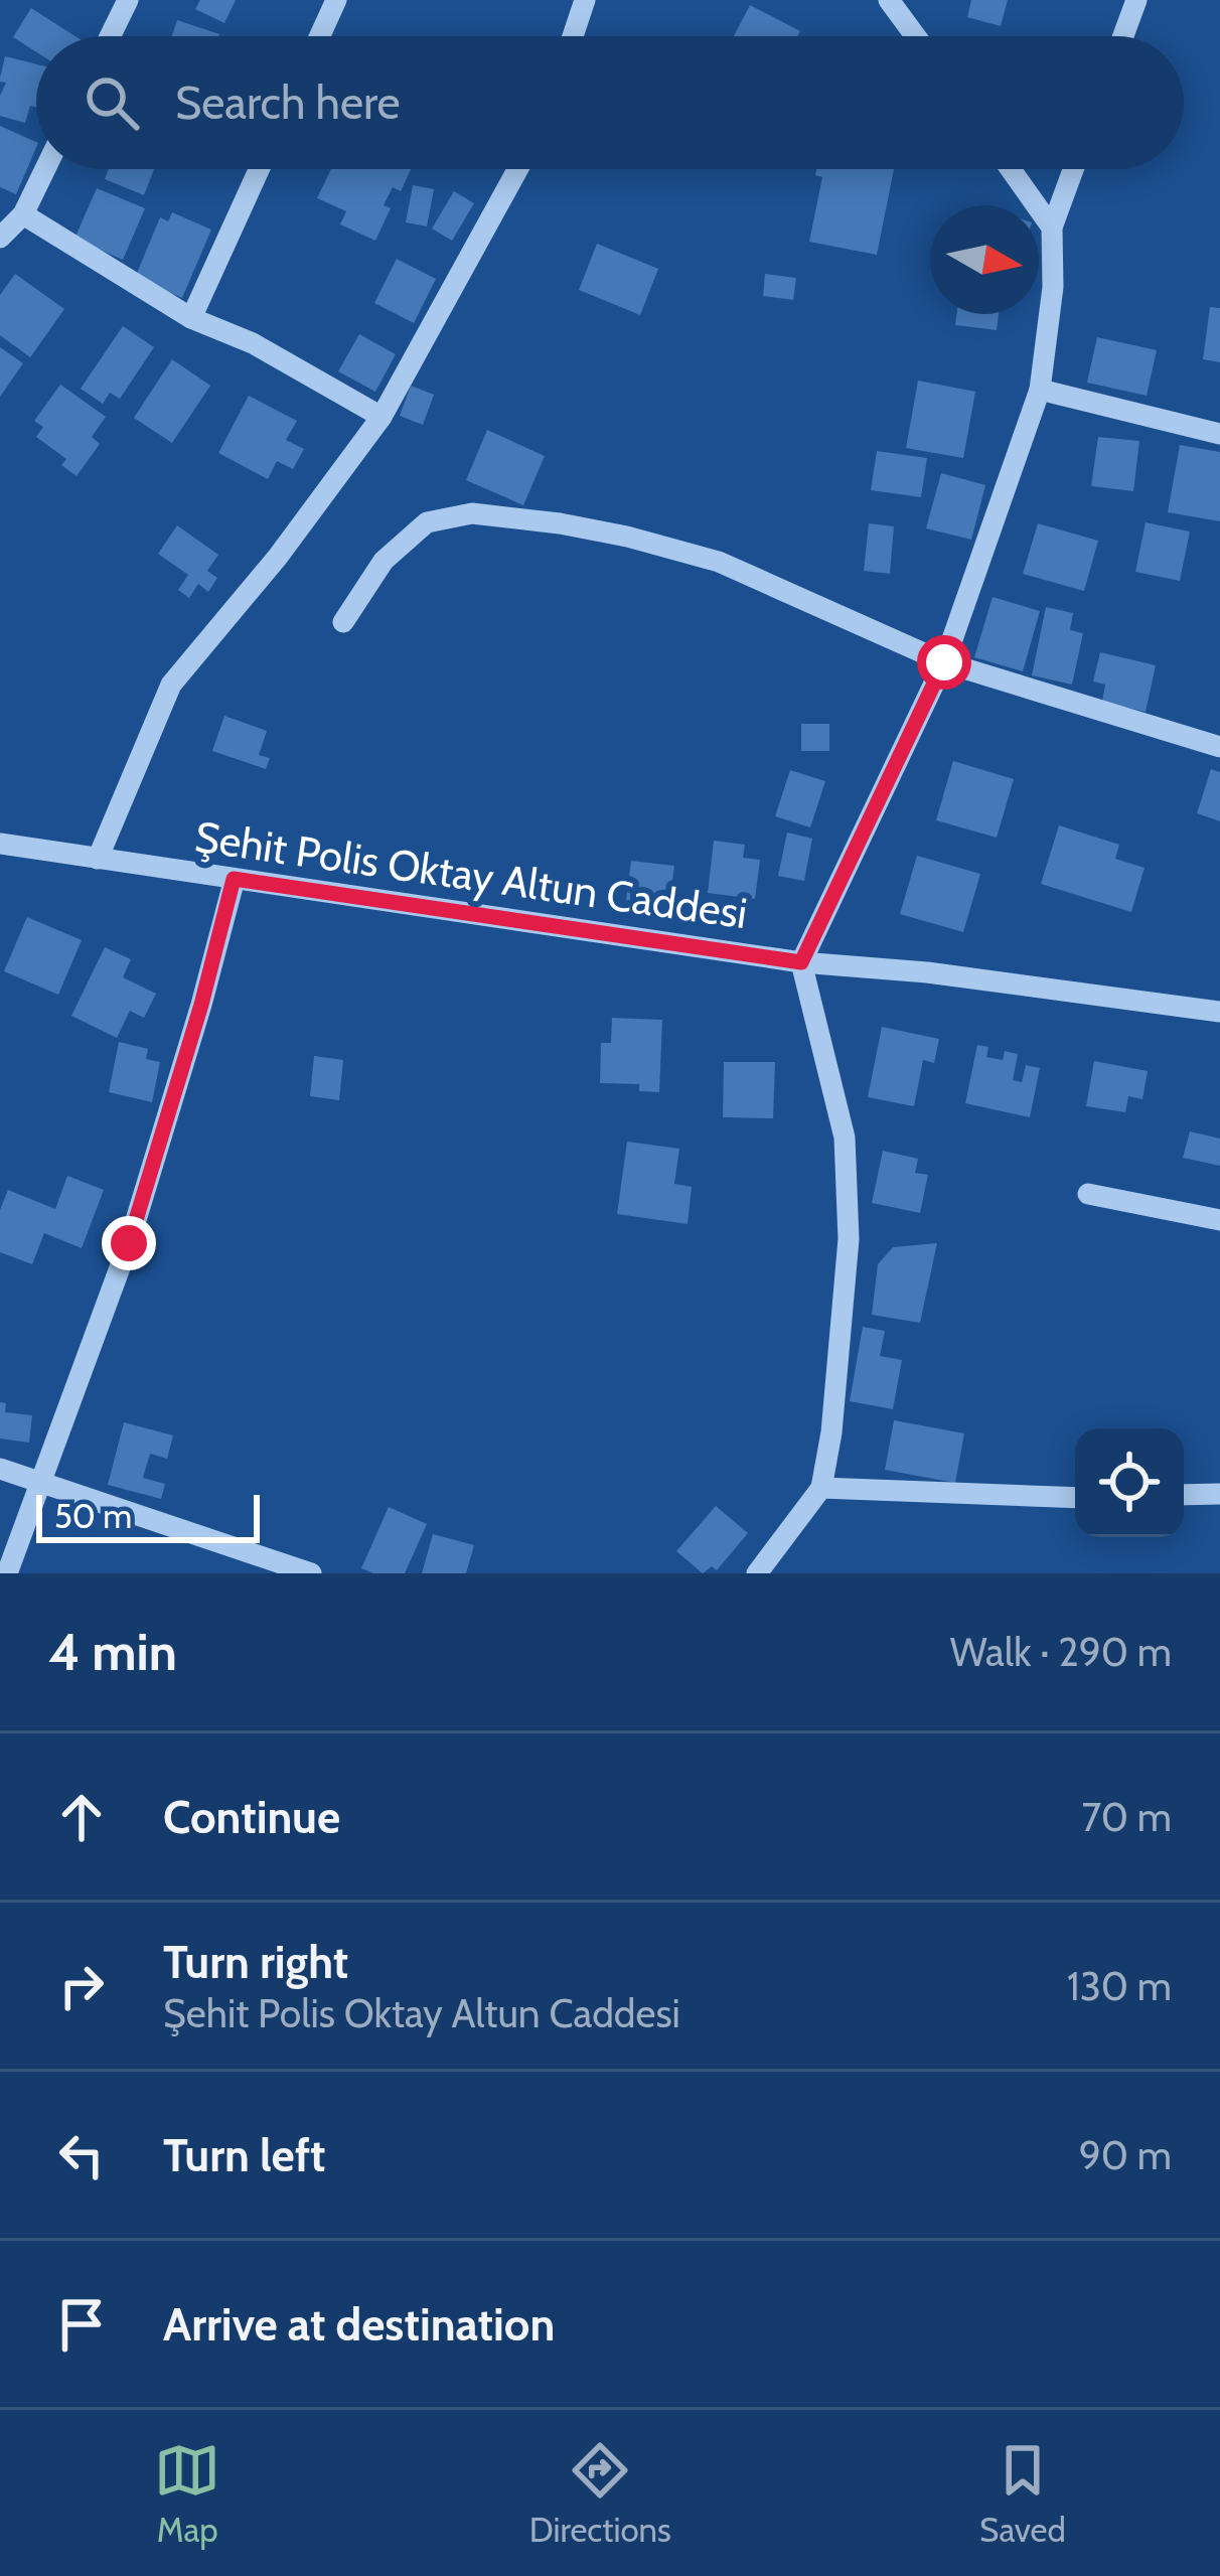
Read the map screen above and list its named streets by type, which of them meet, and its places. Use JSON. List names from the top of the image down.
{
  "streets": {
    "street": ["Şehit Polis Oktay Altun Caddesi"]
  },
  "scale_bar": "50 m",
  "north": "right",
  "page": {
    "search": "Search here",
    "scale": "50 m",
    "heading": ["4 min", "Walk · 290 m"],
    "list": [
      ["Continue", "70 m"],
      ["Turn right", "Şehit Polis Oktay Altun Caddesi", "130 m"],
      ["Turn left", "90 m"],
      "Arrive at destination"
    ],
    "nav": ["Map", "Directions", "Saved"]
  }
}
